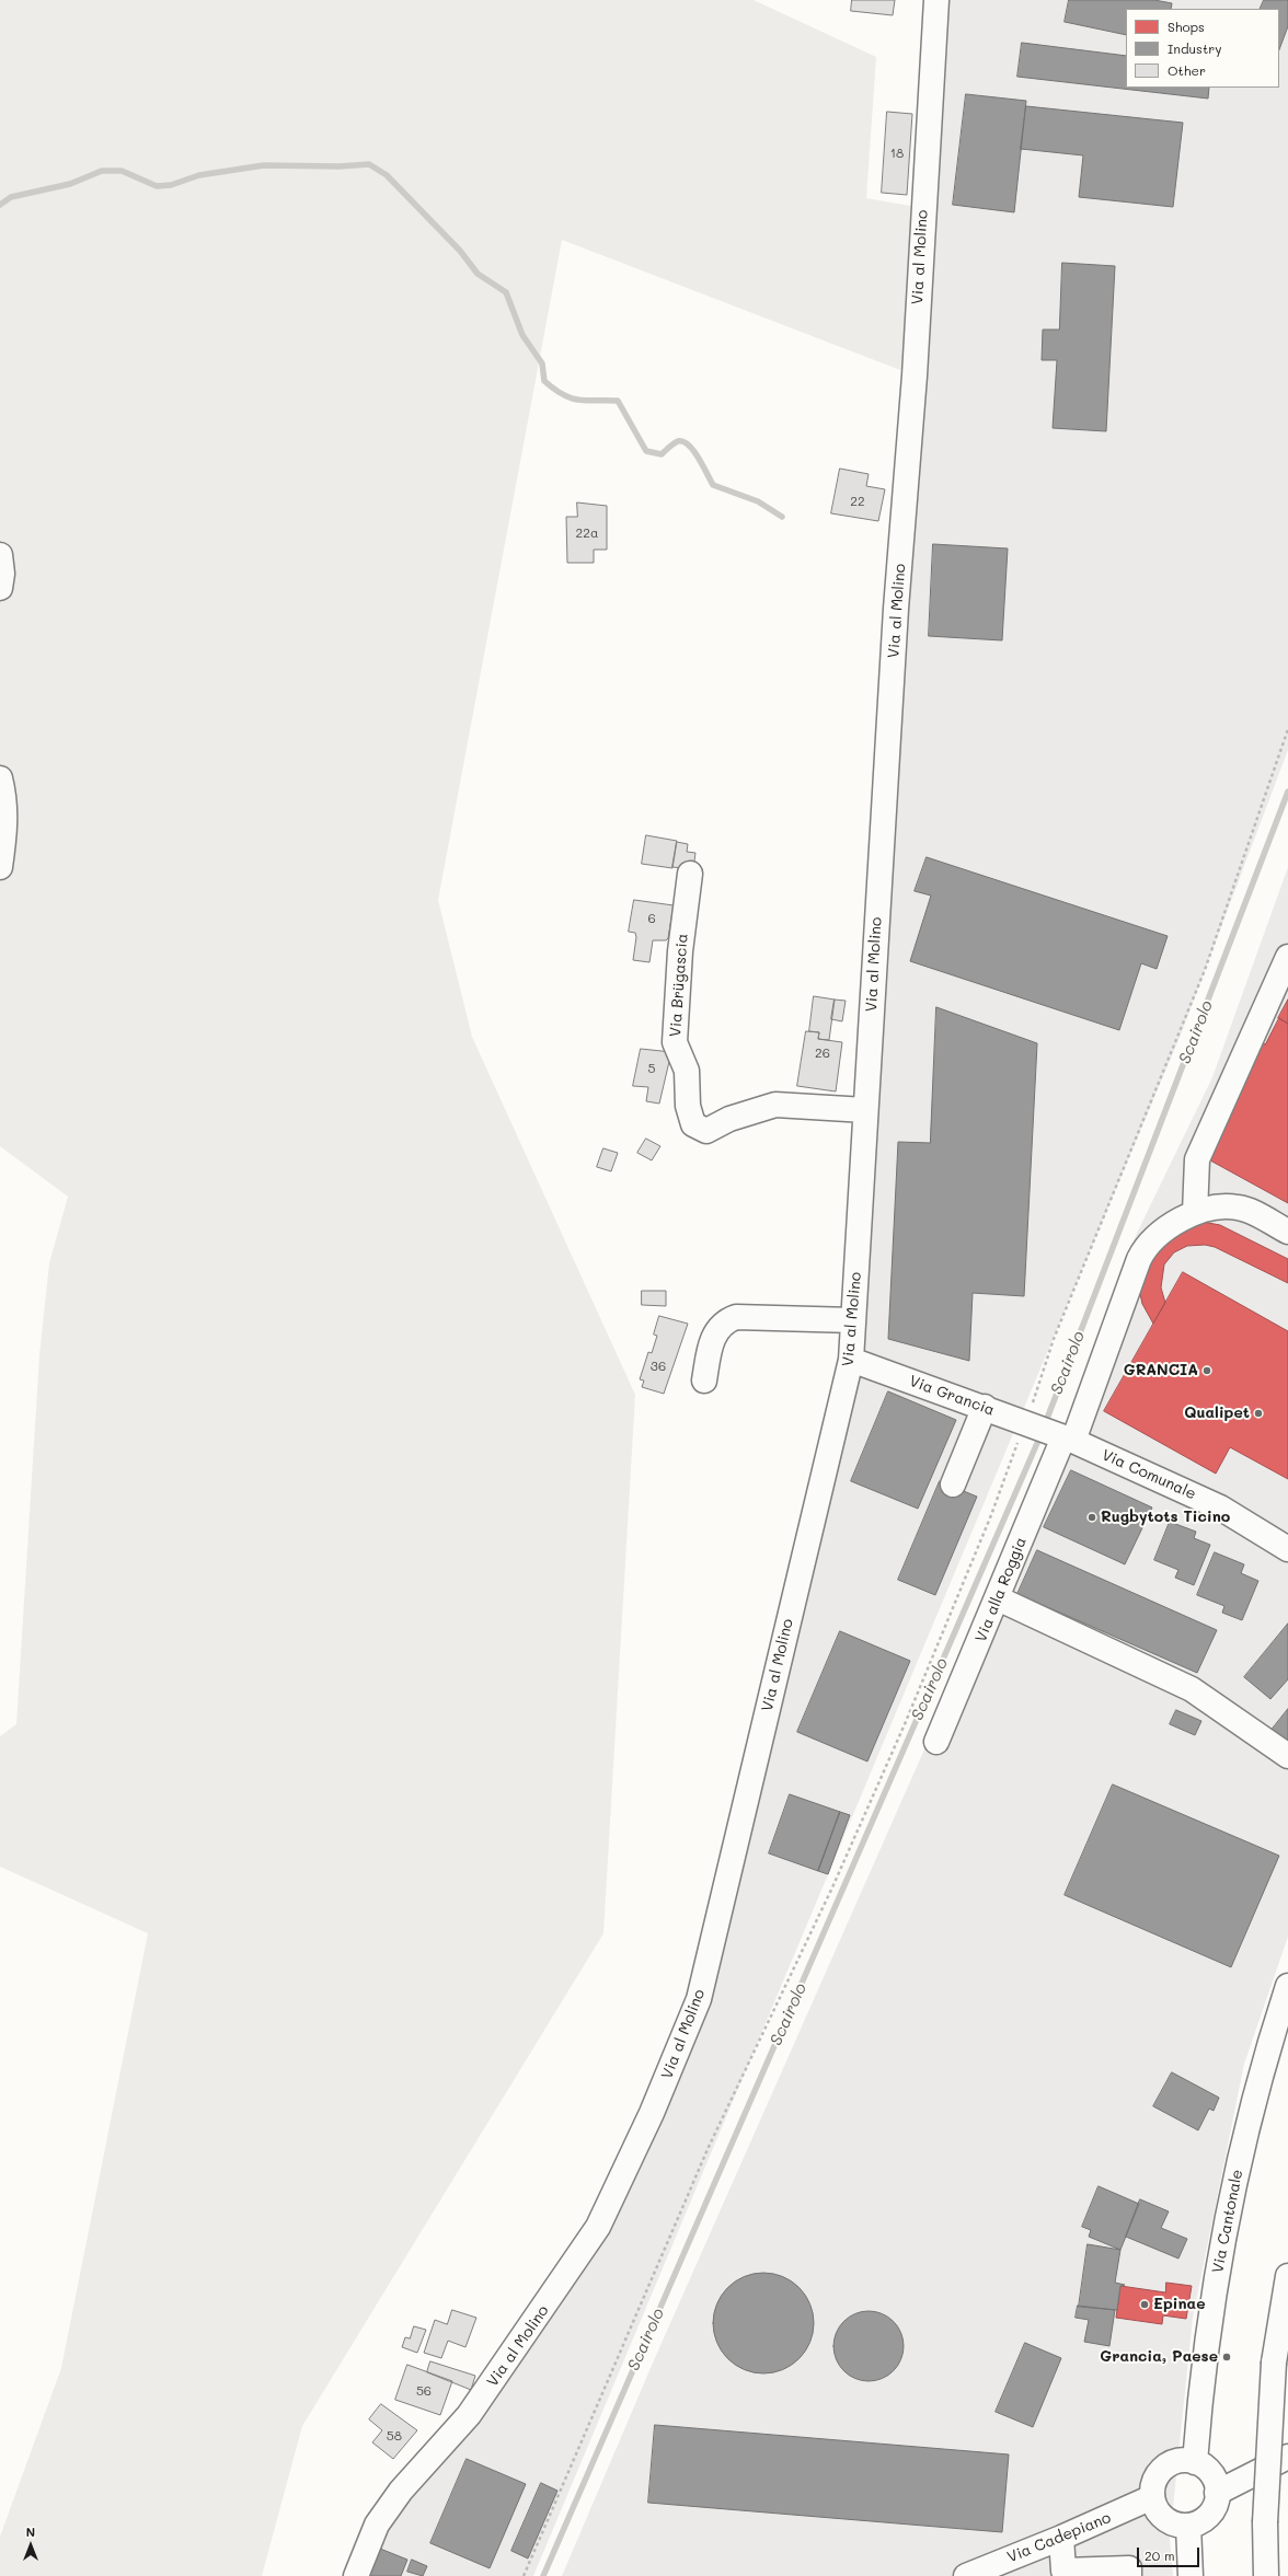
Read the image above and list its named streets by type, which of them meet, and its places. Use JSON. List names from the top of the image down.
{
  "streets": {
    "main road": [
      "Via al Molino",
      "Via Brügascia",
      "Via Grancia",
      "Via Comunale",
      "Via alla Roggia",
      "Via Cantonale",
      "Via Cadepiano"
    ]
  },
  "crossings": [
    ["Via al Molino", "Via Brügascia"],
    ["Via al Molino", "Via Grancia"],
    ["Via Grancia", "Via Comunale"],
    ["Via Grancia", "Via alla Roggia"],
    ["Via Comunale", "Via alla Roggia"],
    ["Via Cantonale", "Via Cadepiano"]
  ],
  "water": ["Scairolo"],
  "places": [
    "GRANCIA",
    "Qualipet",
    "Rugbytots Ticino",
    "Epinae",
    "Grancia, Paese"
  ],
  "house_numbers": [
    "18",
    "22",
    "22a",
    "6",
    "26",
    "5",
    "36",
    "56",
    "58"
  ],
  "legend": ["Shops", "Industry", "Other"],
  "scale_bar": "20 m",
  "north": "top"
}
